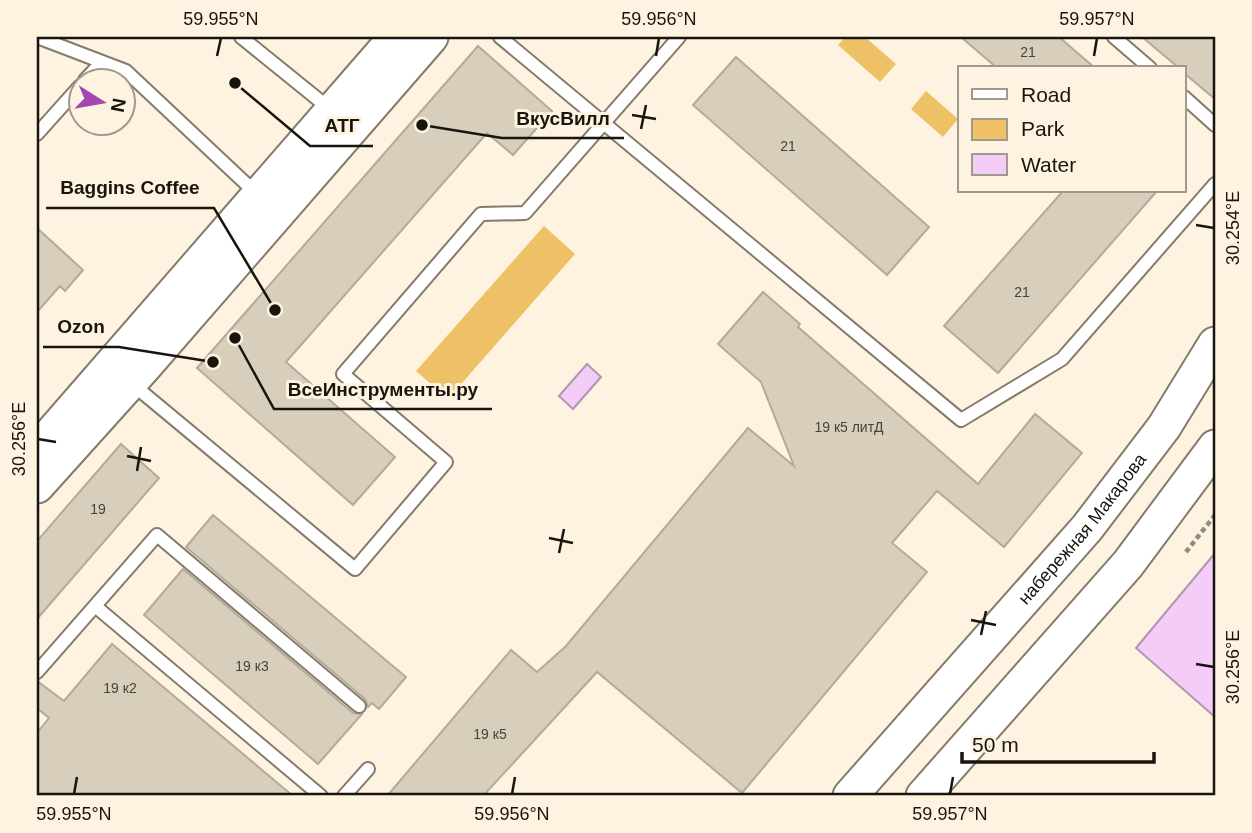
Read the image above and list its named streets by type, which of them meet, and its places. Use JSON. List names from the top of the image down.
{
  "streets": {
    "main road": ["набережная Макарова"]
  },
  "places": [
    "АТГ",
    "ВкусВилл",
    "Baggins Coffee",
    "ВсеИнструменты.ру",
    "Ozon"
  ],
  "house_numbers": [
    "21",
    "21",
    "21",
    "19 к5 литД",
    "19",
    "19 к3",
    "19 к2",
    "19 к5"
  ],
  "legend": ["Road", "Park", "Water"],
  "scale_bar": "50 m",
  "north": "right",
  "coordinates": [
    "59.955°N",
    "59.956°N",
    "59.957°N",
    "30.254°E",
    "30.256°E"
  ]
}
